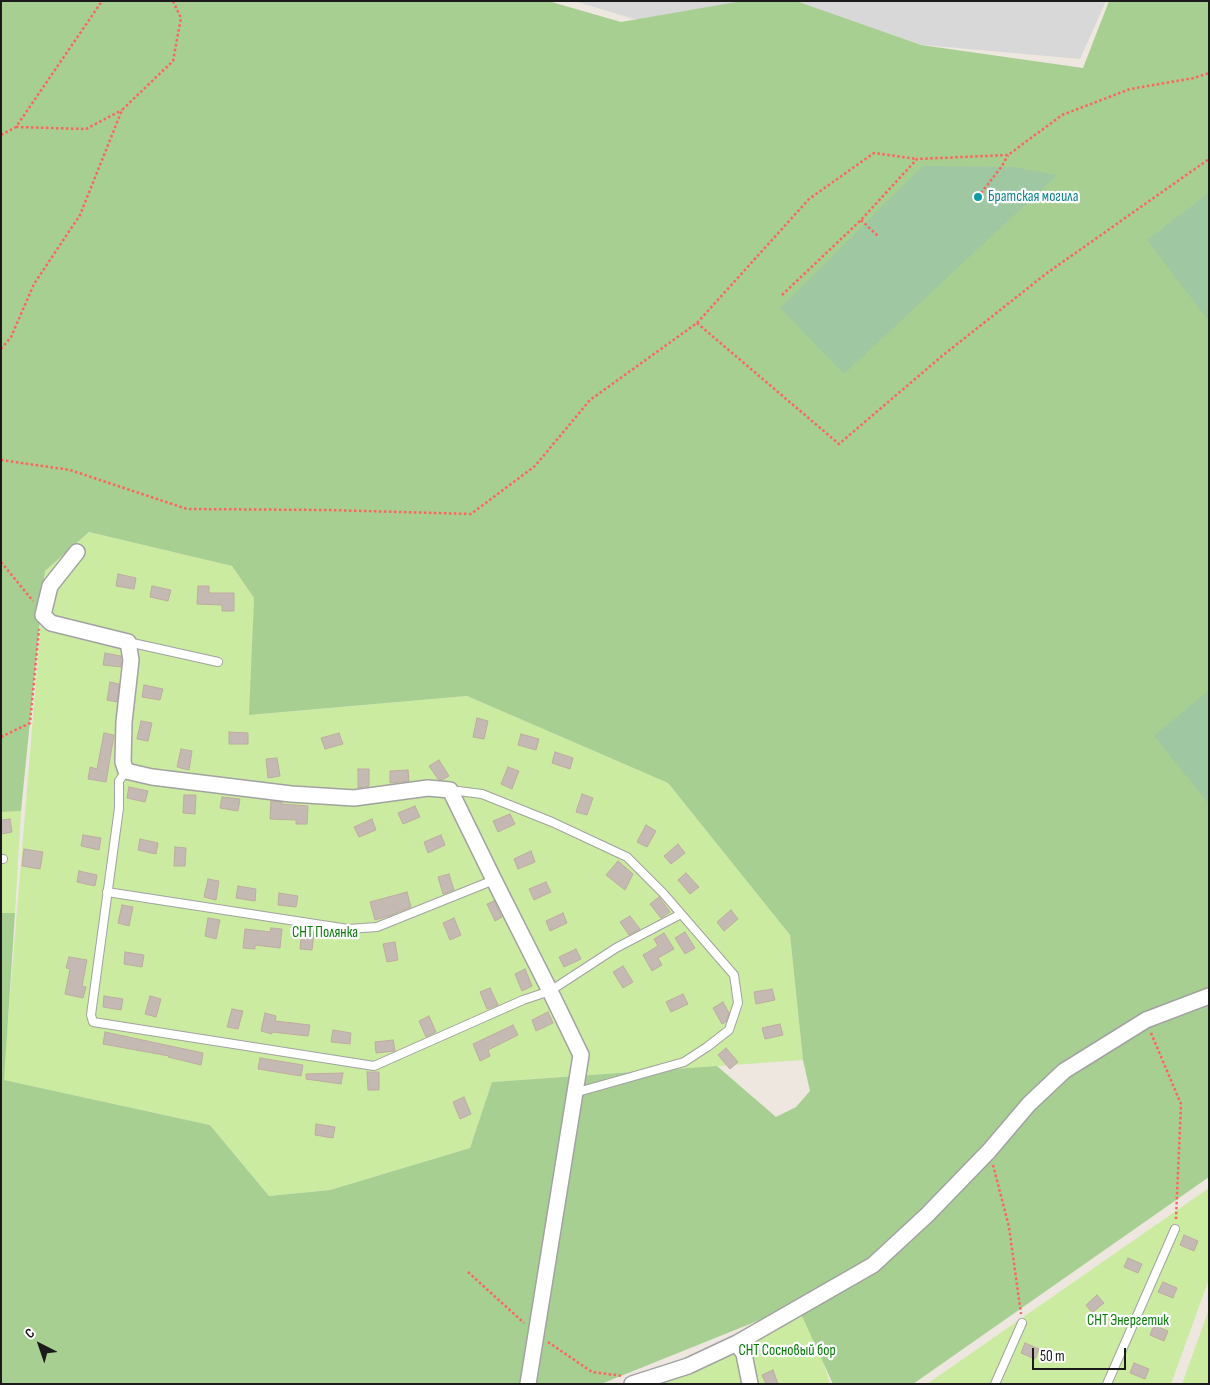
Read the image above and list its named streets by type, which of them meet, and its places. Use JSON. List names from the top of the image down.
{
  "parks": ["СНТ Полянка", "СНТ Энергетик", "СНТ Сосновый бор"],
  "places": ["Братская могила"],
  "scale_bar": "50 m",
  "north": "top left"
}
